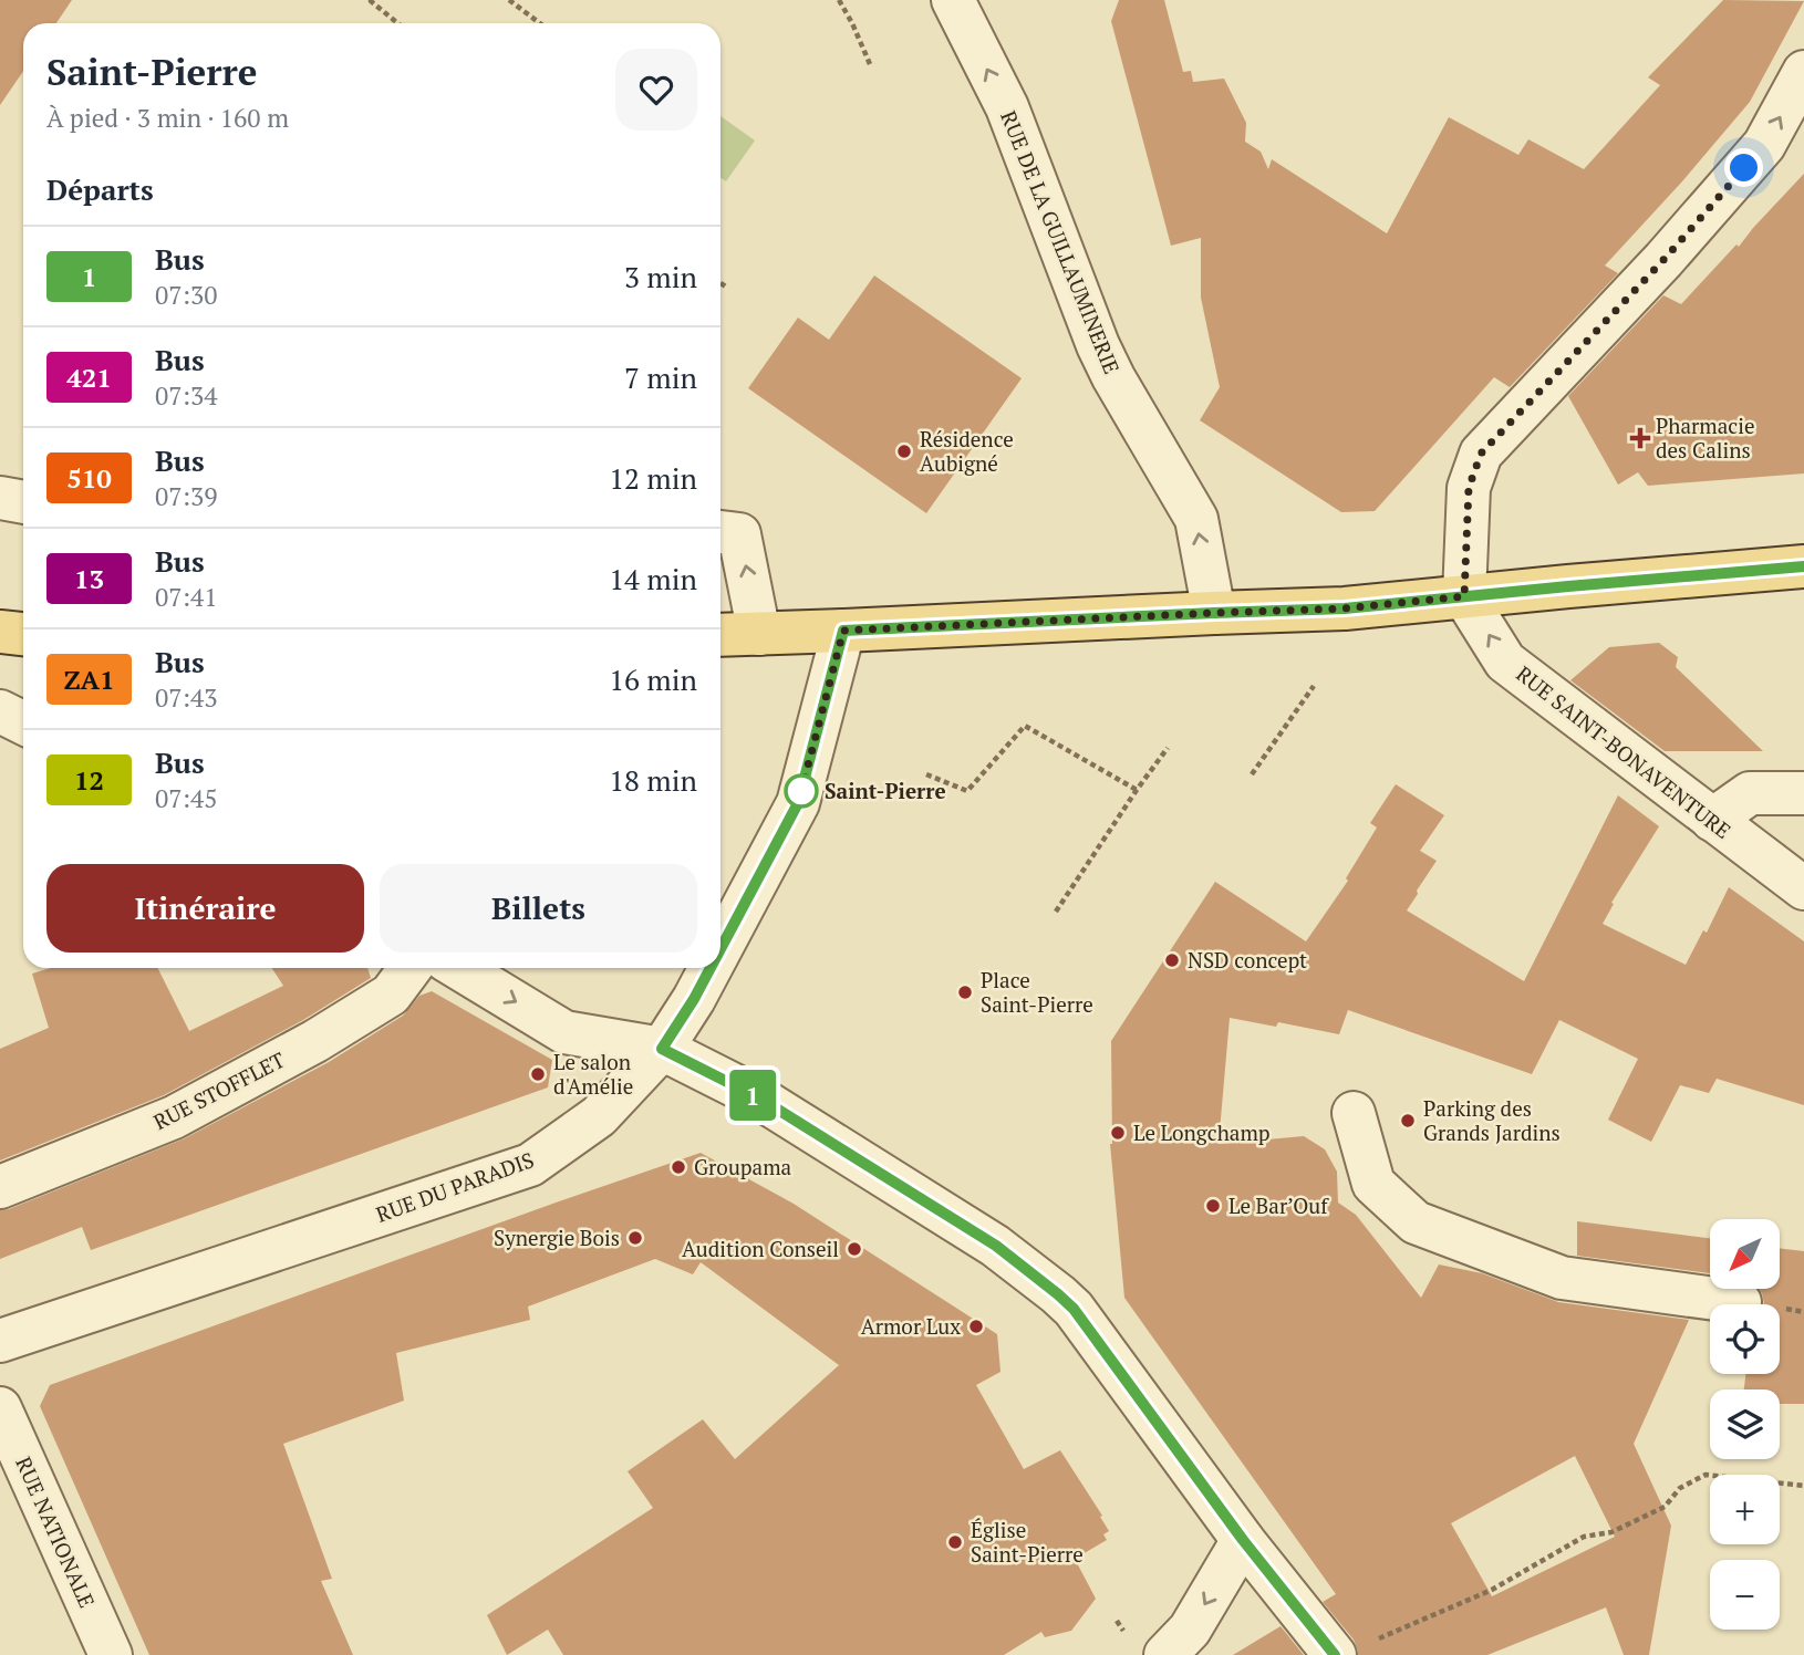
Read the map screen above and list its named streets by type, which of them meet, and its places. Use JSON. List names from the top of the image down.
{
  "streets": {
    "street": [
      "RUE DE LA GUILLAUMINERIE",
      "RUE SAINT-BONAVENTURE",
      "RUE STOFFLET",
      "RUE DU PARADIS",
      "RUE NATIONALE"
    ]
  },
  "one_way": ["RUE DE LA GUILLAUMINERIE", "RUE SAINT-BONAVENTURE"],
  "places": {
    "health": ["Pharmacie des Calins"],
    "other": [
      "Résidence Aubigné",
      "Saint-Pierre",
      "NSD concept",
      "Place Saint-Pierre",
      "Le salon d'Amélie",
      "Parking des Grands Jardins",
      "Le Longchamp",
      "Groupama",
      "Le Bar’Ouf",
      "Synergie Bois",
      "Audition Conseil",
      "Armor Lux",
      "Église Saint-Pierre"
    ]
  },
  "lines": ["bus line 1"],
  "north": "bottom left",
  "page": {
    "on_map": "1",
    "heading": [
      ["Saint-Pierre", "À pied · 3 min · 160 m"],
      "Départs"
    ],
    "list": [
      {
        "mark": "1",
        "name": "Bus",
        "note": "07:30",
        "value": "3 min"
      },
      {
        "mark": "421",
        "name": "Bus",
        "note": "07:34",
        "value": "7 min"
      },
      {
        "mark": "510",
        "name": "Bus",
        "note": "07:39",
        "value": "12 min"
      },
      {
        "mark": "13",
        "name": "Bus",
        "note": "07:41",
        "value": "14 min"
      },
      {
        "mark": "ZA1",
        "name": "Bus",
        "note": "07:43",
        "value": "16 min"
      },
      {
        "mark": "12",
        "name": "Bus",
        "note": "07:45",
        "value": "18 min"
      }
    ],
    "buttons": ["Itinéraire", "Billets"],
    "map_buttons": ["+", "−"]
  }
}
